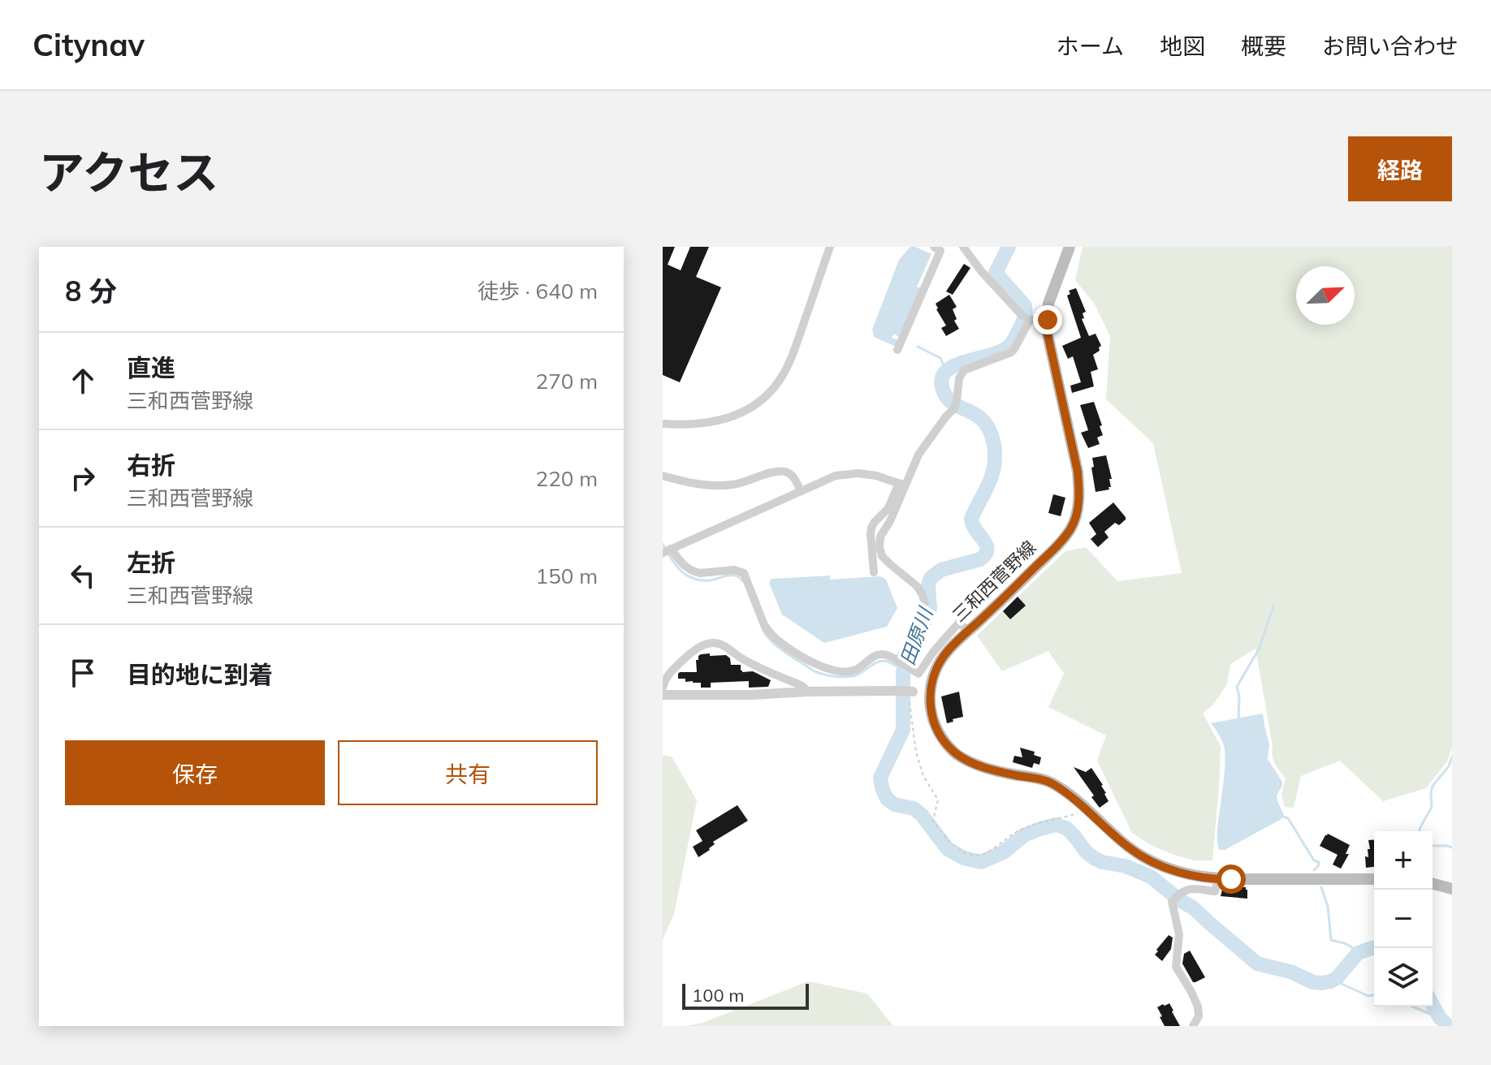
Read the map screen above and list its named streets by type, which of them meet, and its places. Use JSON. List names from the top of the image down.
{
  "streets": {
    "main road": ["三和西菅野線"]
  },
  "water": ["田原川"],
  "scale_bar": "100 m",
  "north": "top right",
  "page": {
    "header": "Citynav",
    "nav": [
      "ホーム",
      "地図",
      "概要",
      "お問い合わせ"
    ],
    "title": "アクセス",
    "buttons": [
      "経路",
      ["保存", "共有"]
    ],
    "heading": ["8 分", "徒歩 · 640 m"],
    "list": [
      ["直進", "三和西菅野線", "270 m"],
      ["右折", "三和西菅野線", "220 m"],
      ["左折", "三和西菅野線", "150 m"],
      "目的地に到着"
    ],
    "map_buttons": ["+", "−"],
    "scale": "100 m"
  }
}
